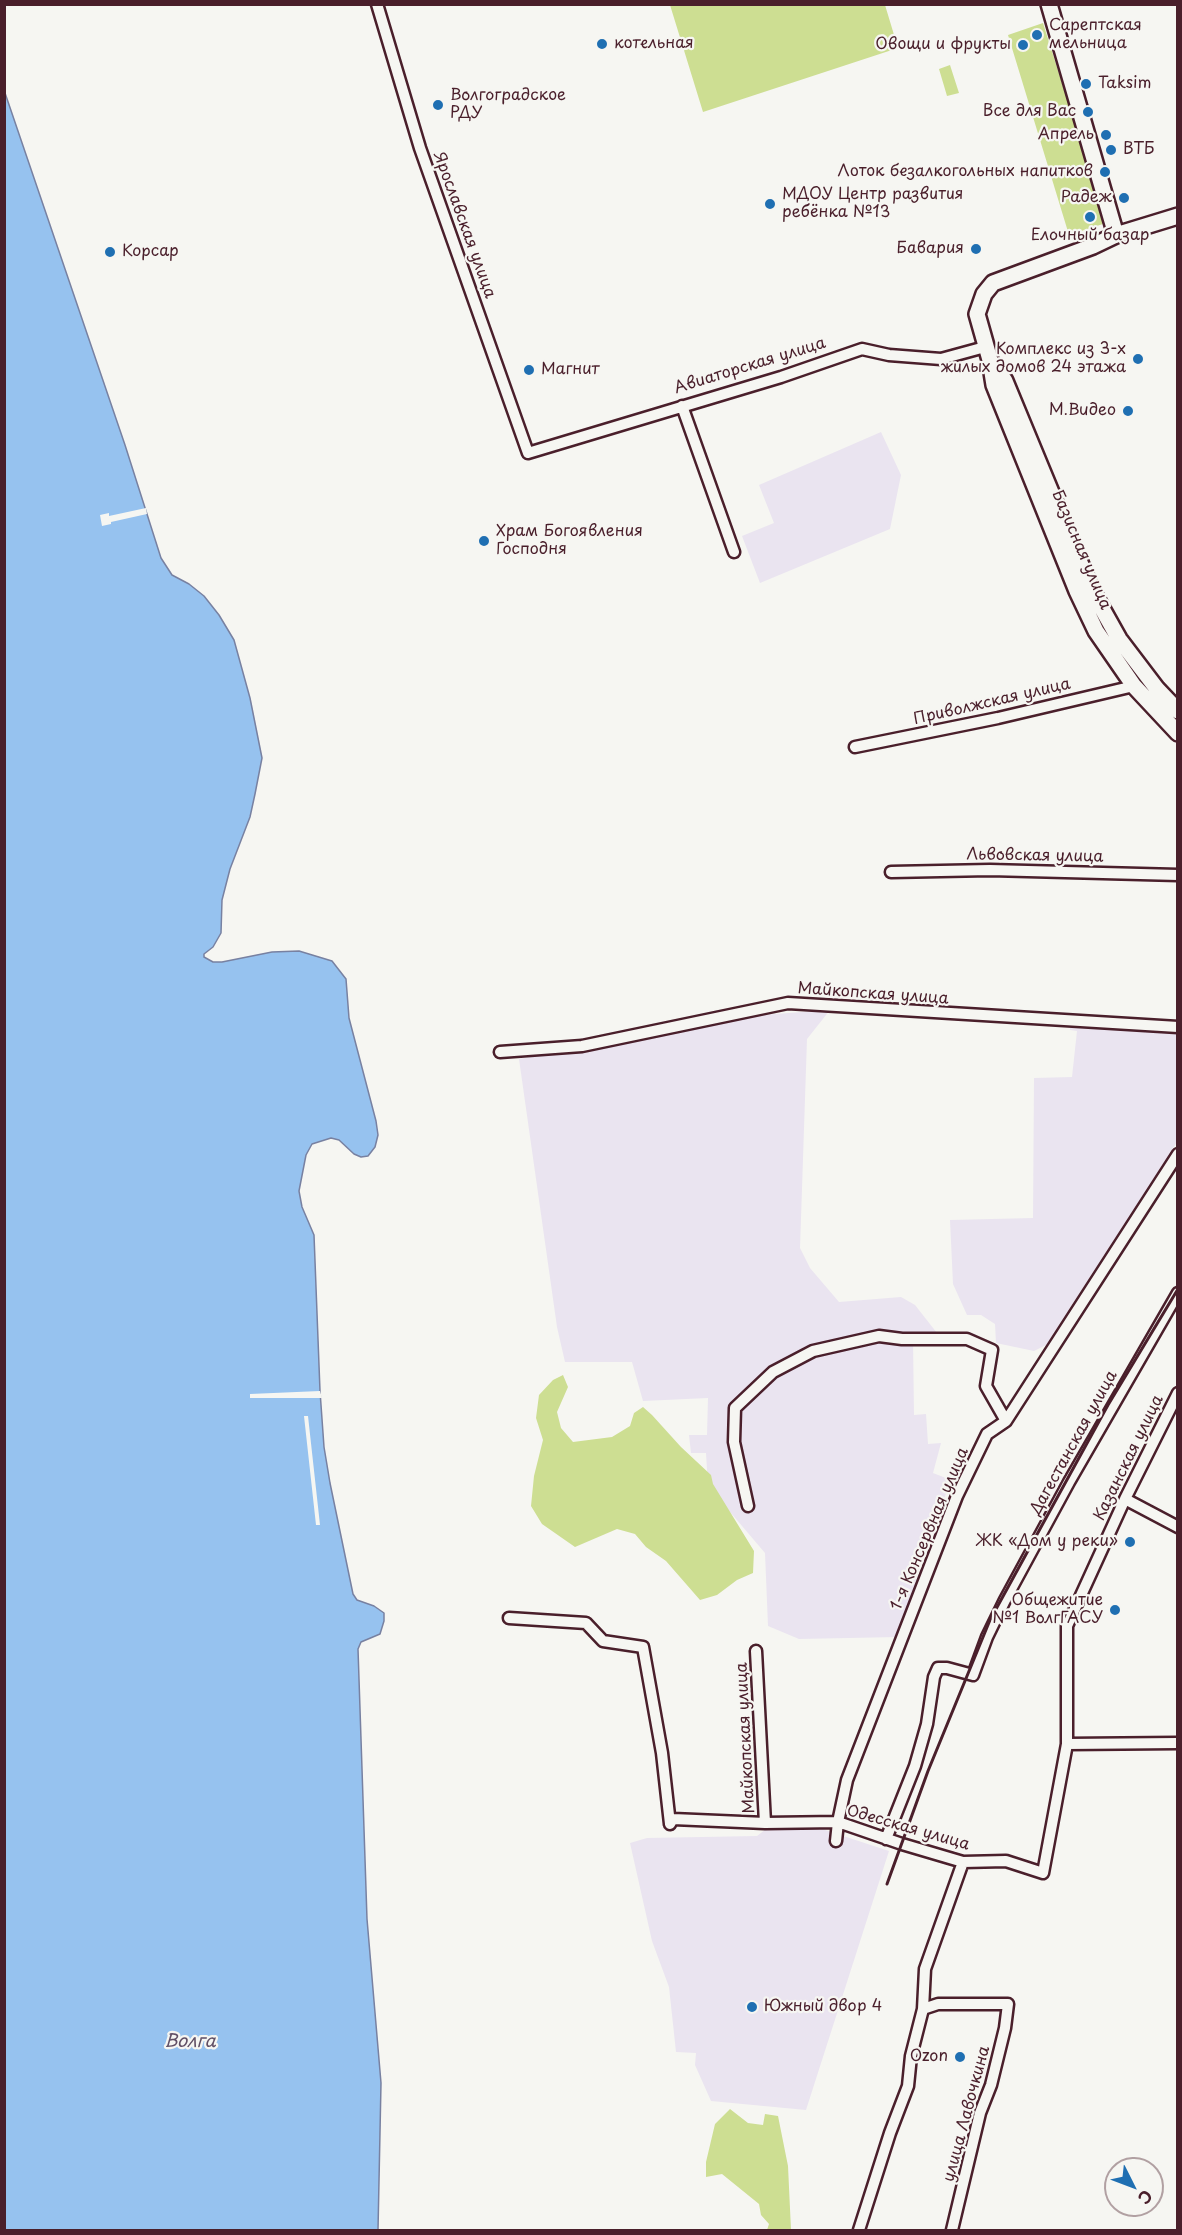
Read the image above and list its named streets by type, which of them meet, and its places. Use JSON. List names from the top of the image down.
{
  "streets": {
    "street": [
      "Ярославская улица",
      "Авиаторская улица",
      "Базисная улица",
      "Приволжская улица",
      "Львовская улица",
      "Майкопская улица",
      "Дагестанская улица",
      "Казанская улица",
      "1-я Консервная улица",
      "Одесская улица",
      "улица Лавочкина"
    ]
  },
  "crossings": [
    ["Ярославская улица", "Авиаторская улица"],
    ["Авиаторская улица", "Базисная улица"],
    ["Базисная улица", "Приволжская улица"],
    ["Майкопская улица", "Одесская улица"],
    ["Дагестанская улица", "Одесская улица"],
    ["Казанская улица", "Одесская улица"],
    ["1-я Консервная улица", "Одесская улица"]
  ],
  "water": ["Волга"],
  "places": [
    "Сарептская мельница",
    "котельная",
    "Овощи и фрукты",
    "Taksim",
    "Волгоградское РДУ",
    "Все для Вас",
    "Апрель",
    "ВТБ",
    "Лоток безалкогольных напитков",
    "Радеж",
    "МДОУ Центр развития ребёнка №13",
    "Елочный базар",
    "Бавария",
    "Корсар",
    "Комплекс из 3-х жилых домов 24 этажа",
    "Магнит",
    "M.Видео",
    "Храм Богоявления Господня",
    "ЖК «Дом у реки»",
    "Общежитие №1 ВолгГАСУ",
    "Южный двор 4",
    "Ozon"
  ],
  "north": "bottom right"
}
